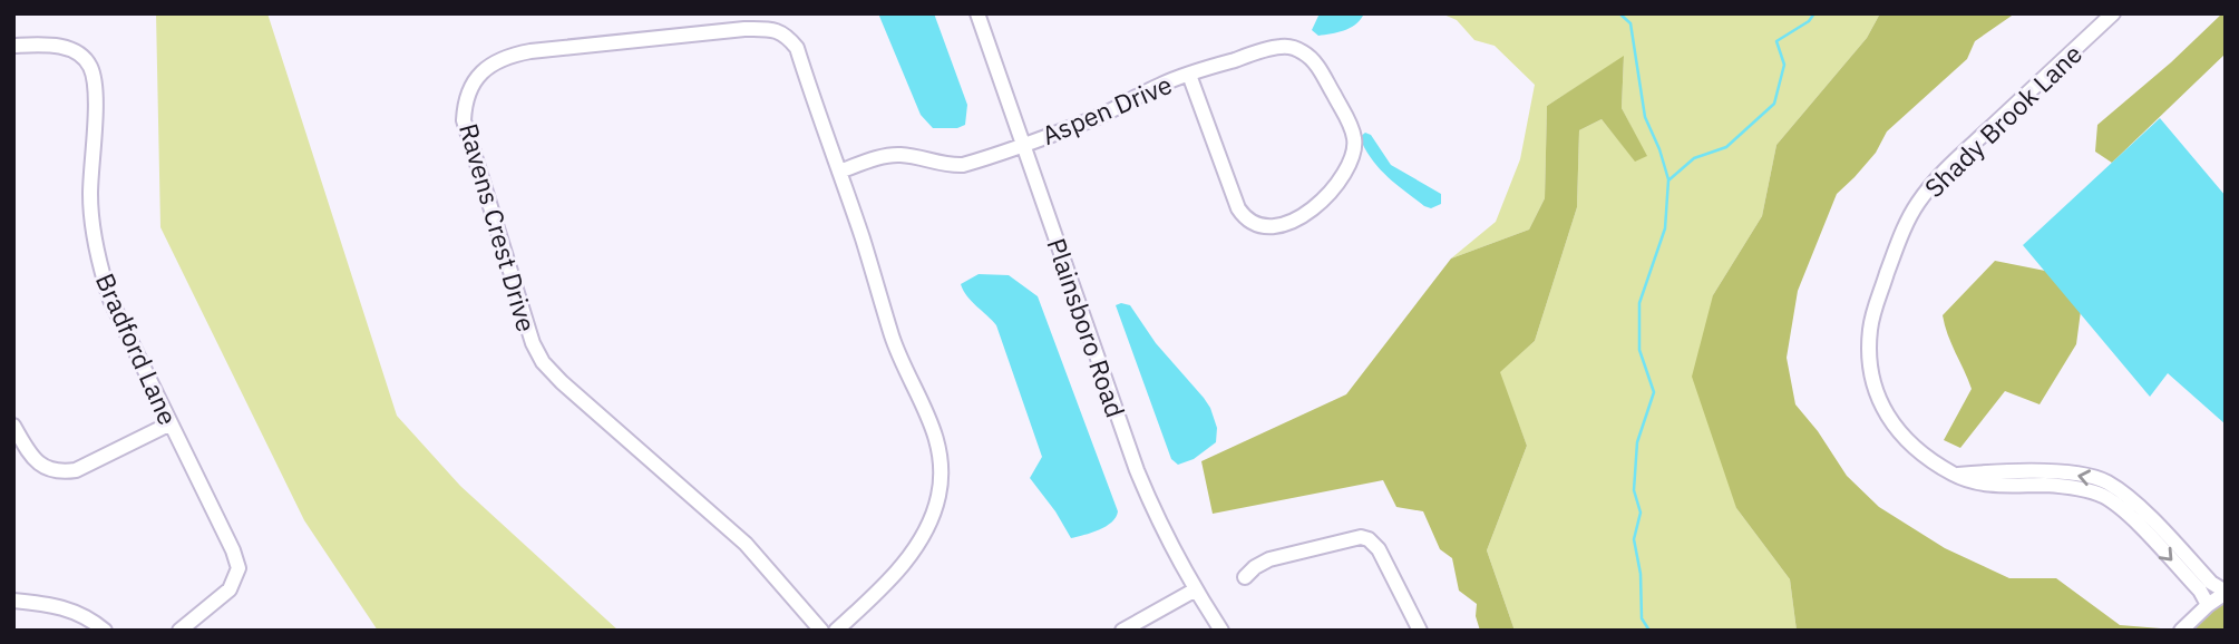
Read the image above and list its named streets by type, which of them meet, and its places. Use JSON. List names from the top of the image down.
{
  "streets": {
    "street": [
      "Aspen Drive",
      "Shady Brook Lane",
      "Ravens Crest Drive",
      "Plainsboro Road",
      "Bradford Lane"
    ]
  },
  "crossings": [
    ["Aspen Drive", "Plainsboro Road"]
  ]
}
